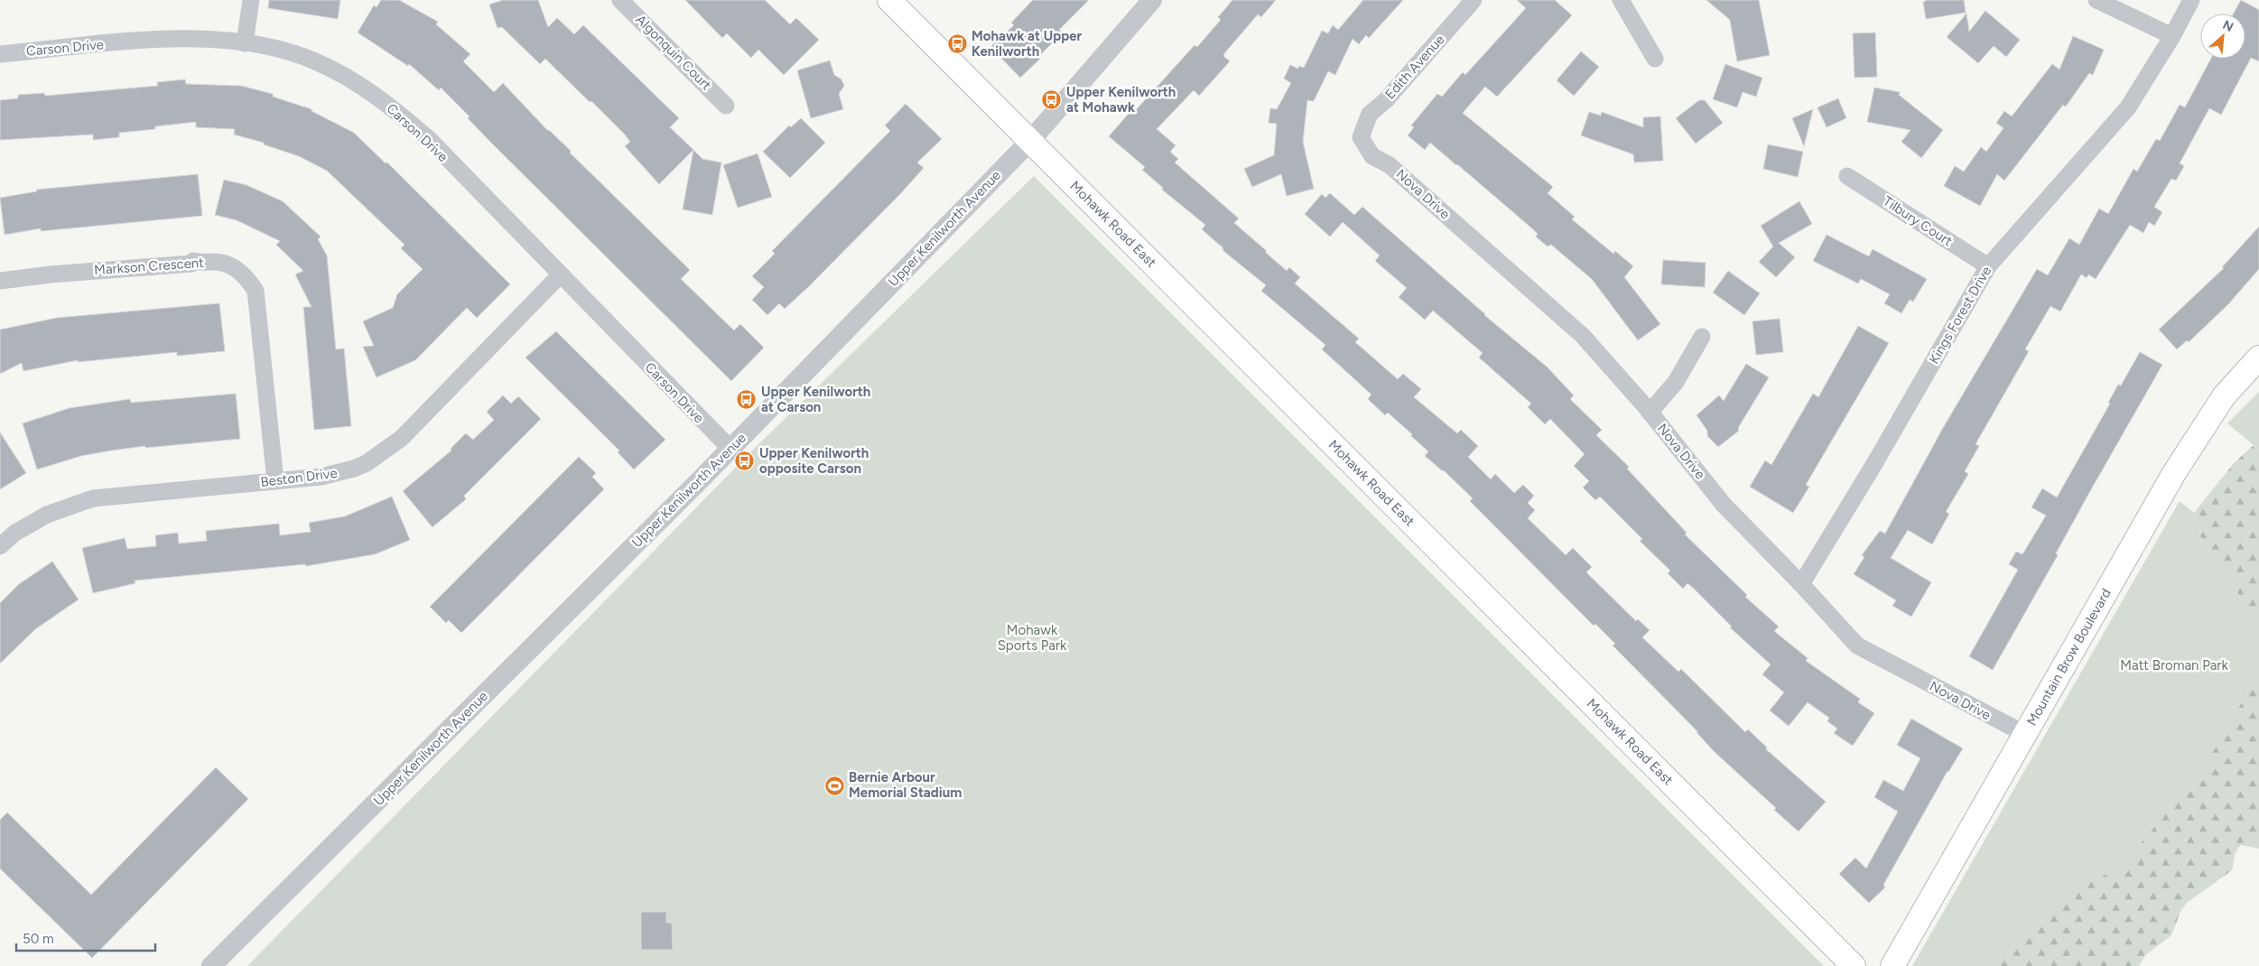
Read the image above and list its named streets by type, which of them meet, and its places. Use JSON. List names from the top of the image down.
{
  "streets": {
    "main road": ["Mohawk Road East", "Mountain Brow Boulevard"],
    "street": [
      "Carson Drive",
      "Algonquin Court",
      "Edith Avenue",
      "Nova Drive",
      "Tilbury Court",
      "Upper Kenilworth Avenue",
      "Markson Crescent",
      "Kings Forest Drive",
      "Beston Drive"
    ]
  },
  "crossings": [
    ["Carson Drive", "Upper Kenilworth Avenue"],
    ["Carson Drive", "Beston Drive"],
    ["Edith Avenue", "Nova Drive"],
    ["Nova Drive", "Kings Forest Drive"],
    ["Nova Drive", "Mountain Brow Boulevard"],
    ["Tilbury Court", "Kings Forest Drive"],
    ["Mohawk Road East", "Upper Kenilworth Avenue"],
    ["Markson Crescent", "Beston Drive"]
  ],
  "parks": ["Mohawk Sports Park", "Matt Broman Park"],
  "places": {
    "bus stop": [
      "Mohawk at Upper Kenilworth",
      "Upper Kenilworth at Mohawk",
      "Upper Kenilworth at Carson",
      "Upper Kenilworth opposite Carson"
    ],
    "sports": ["Bernie Arbour Memorial Stadium"]
  },
  "scale_bar": "50 m",
  "north": "top right"
}
